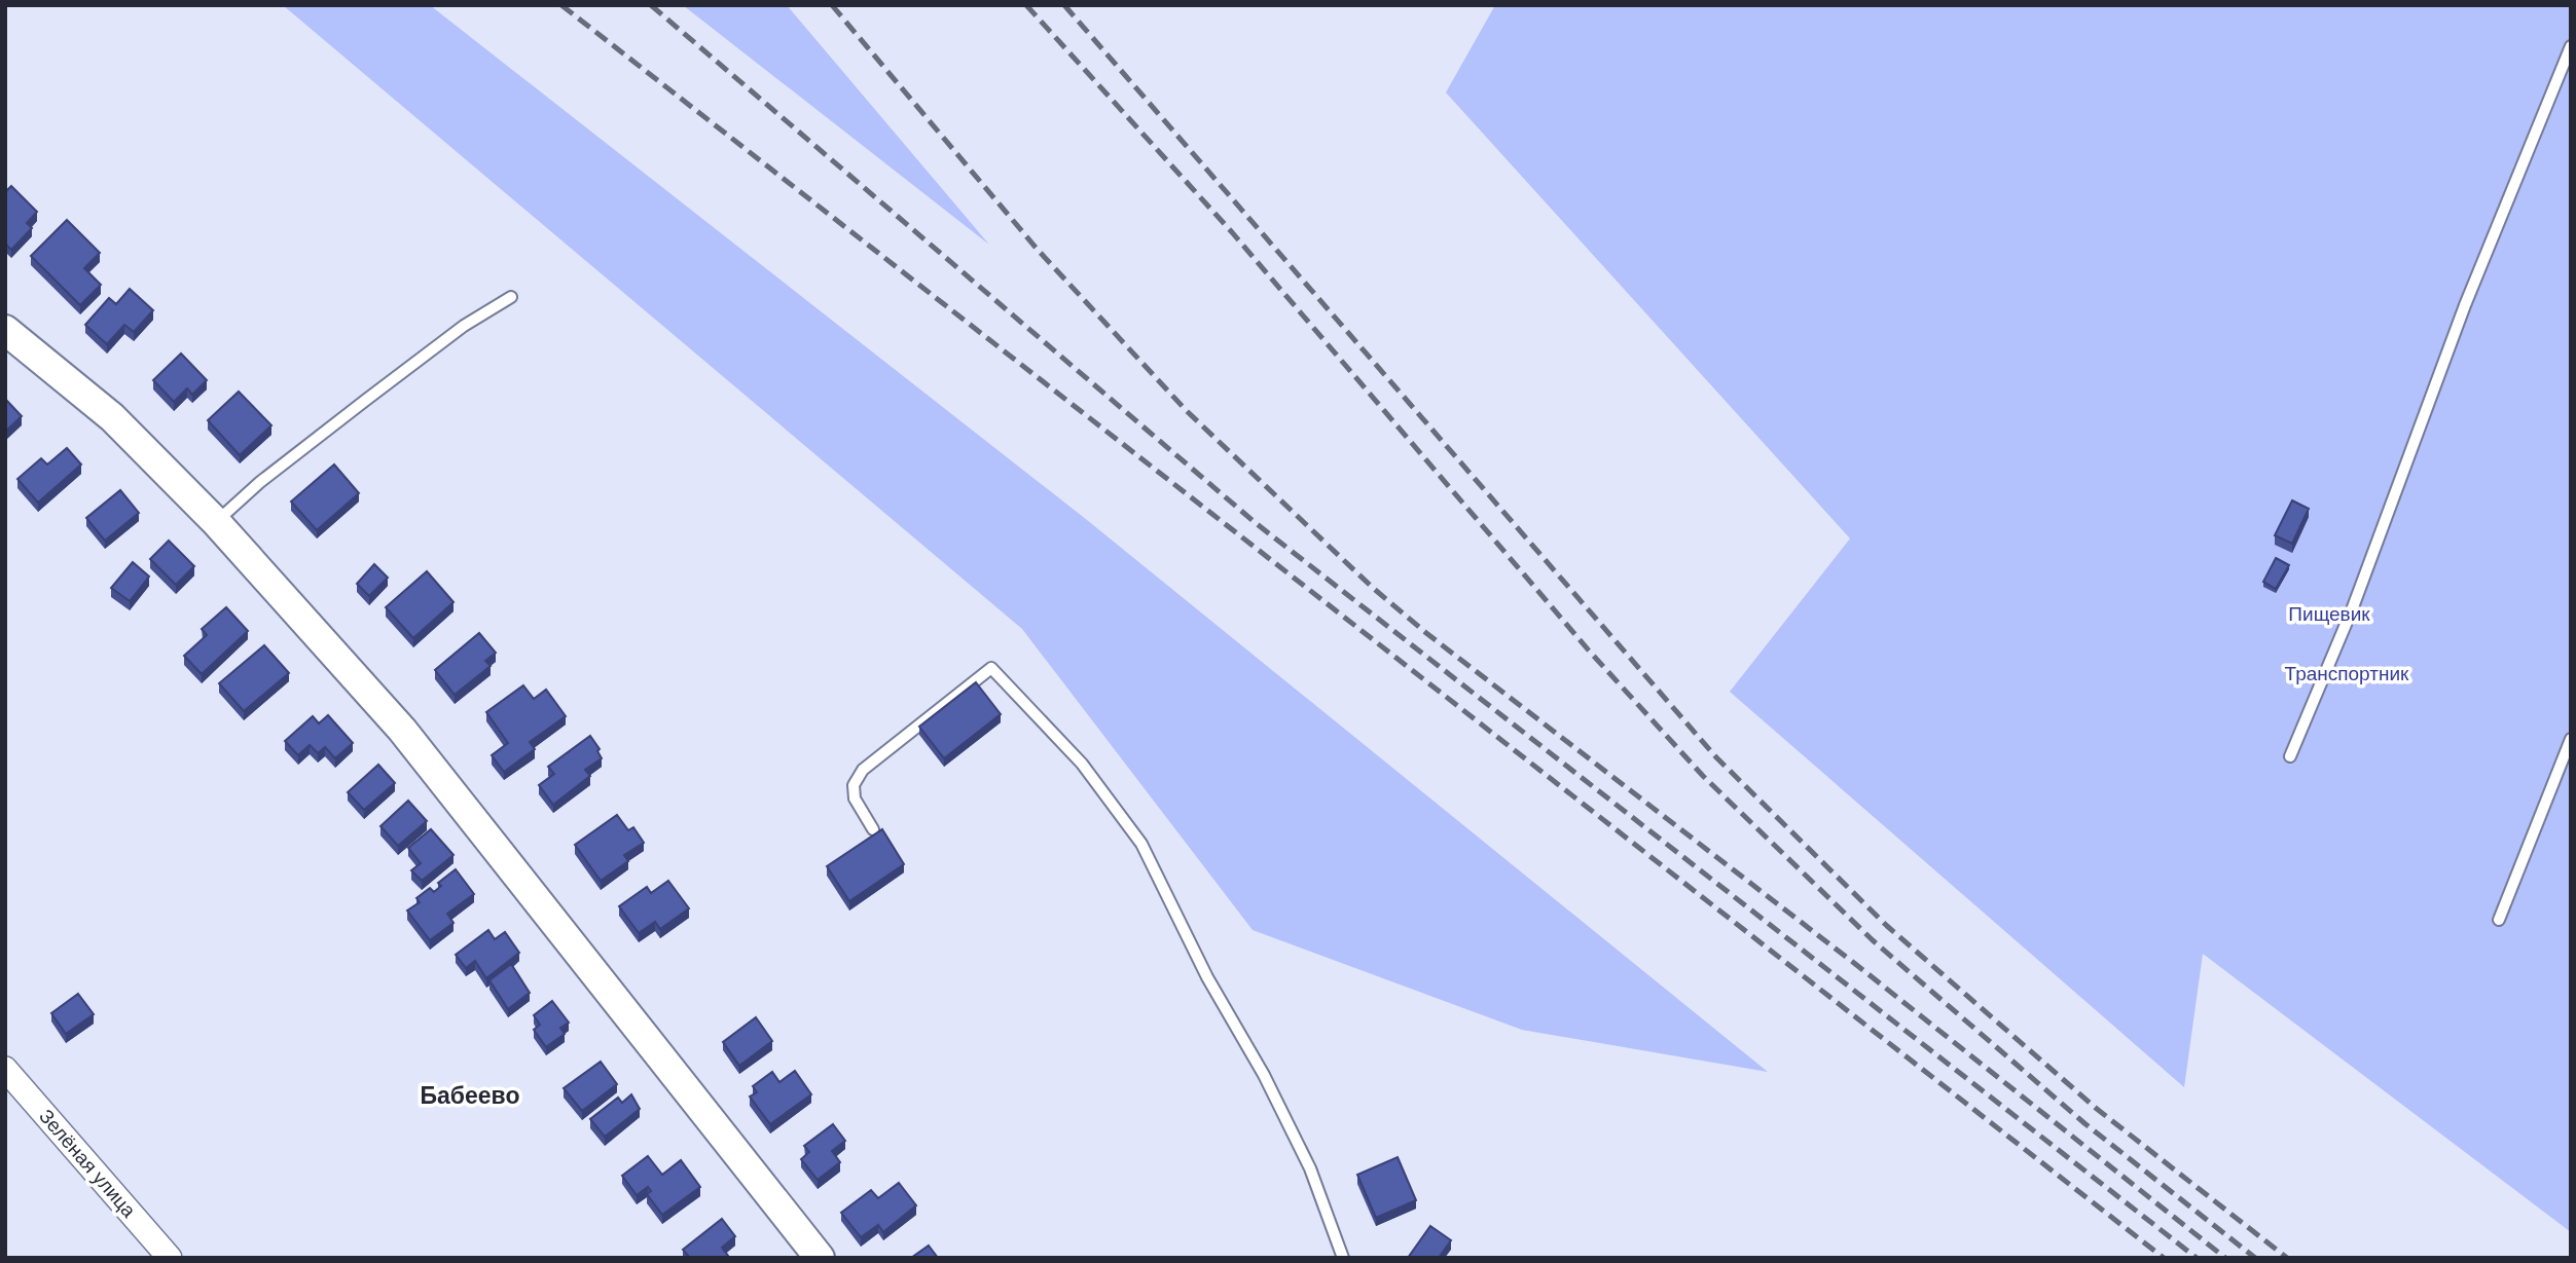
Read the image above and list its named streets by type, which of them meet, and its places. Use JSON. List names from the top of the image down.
{
  "streets": {
    "street": ["Зелёная улица"]
  },
  "districts": ["Бабеево"],
  "parks": ["Пищевик", "Транспортник"]
}
